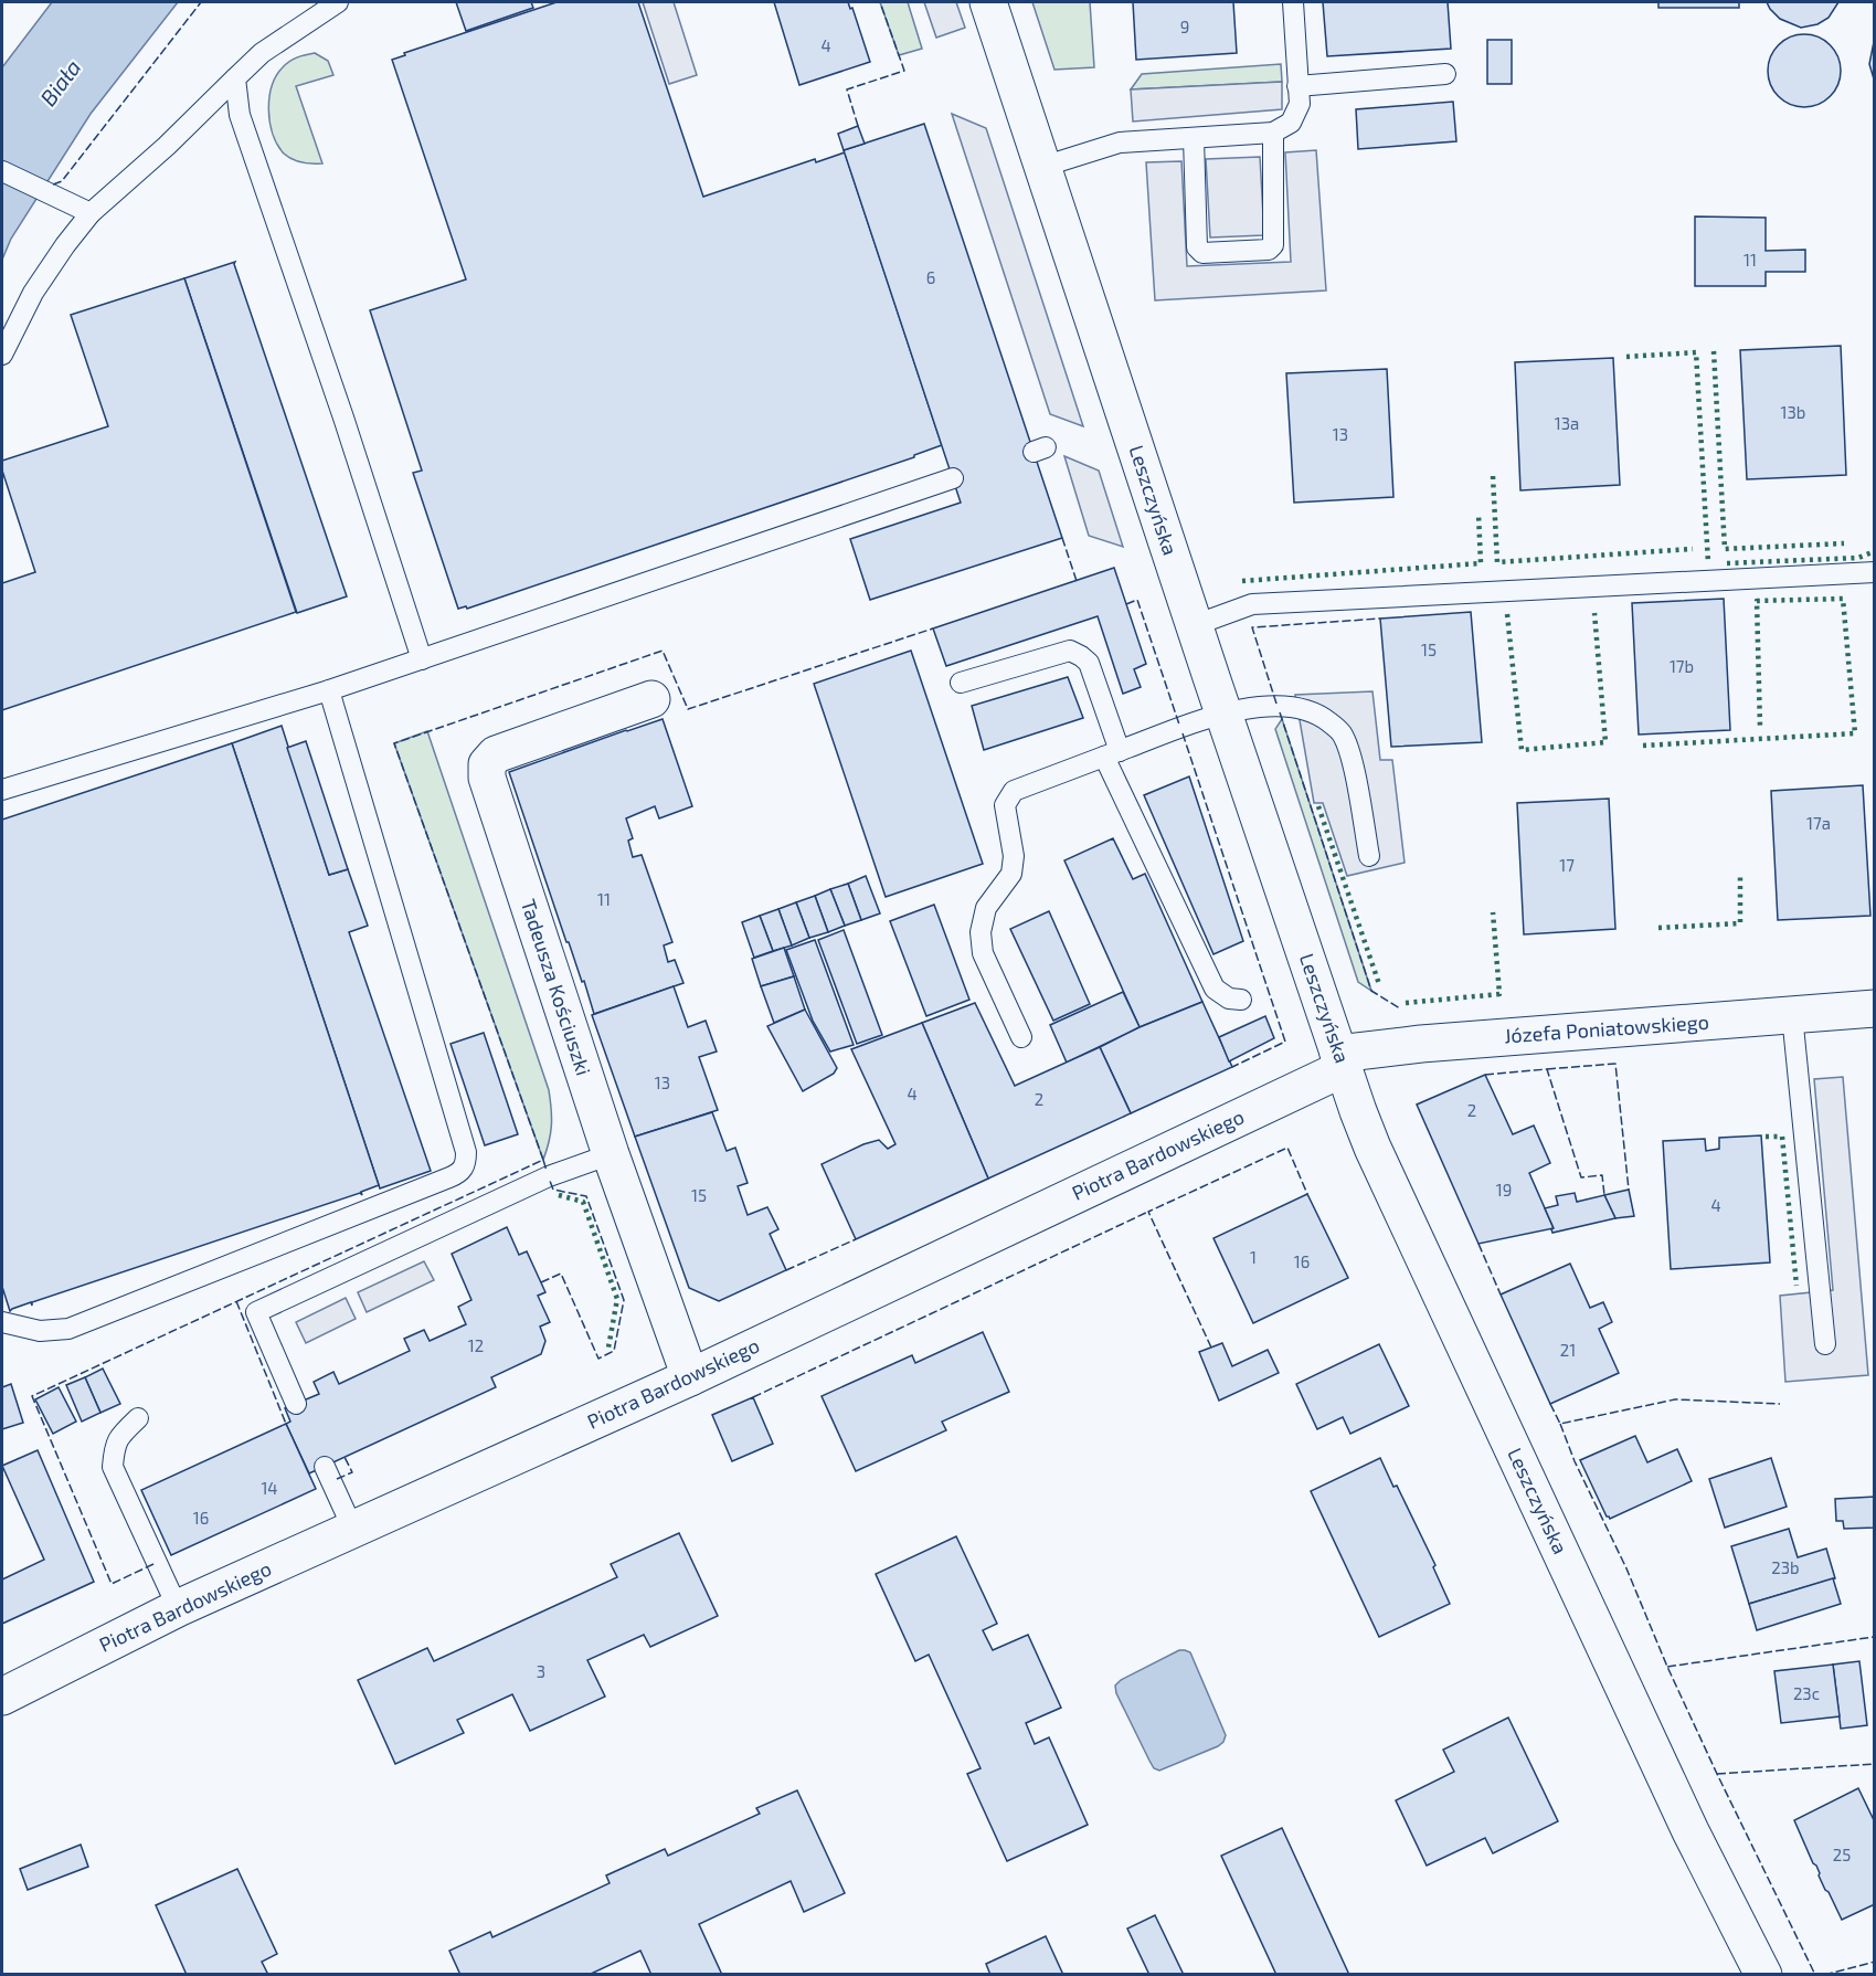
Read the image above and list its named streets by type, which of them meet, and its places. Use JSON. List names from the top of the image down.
{
  "streets": {
    "street": [
      "Leszczyńska",
      "Tadeusza Kościuszki",
      "Józefa Poniatowskiego",
      "Piotra Bardowskiego"
    ]
  },
  "crossings": [
    ["Leszczyńska", "Józefa Poniatowskiego"],
    ["Leszczyńska", "Piotra Bardowskiego"],
    ["Tadeusza Kościuszki", "Piotra Bardowskiego"],
    ["Józefa Poniatowskiego", "Piotra Bardowskiego"]
  ],
  "water": ["Biała"],
  "house_numbers": [
    "9",
    "4",
    "11",
    "6",
    "13b",
    "13a",
    "13",
    "15",
    "17b",
    "17a",
    "17",
    "11",
    "13",
    "4",
    "2",
    "2",
    "19",
    "15",
    "4",
    "1",
    "16",
    "12",
    "21",
    "14",
    "16",
    "23b",
    "3",
    "23c",
    "25"
  ]
}
